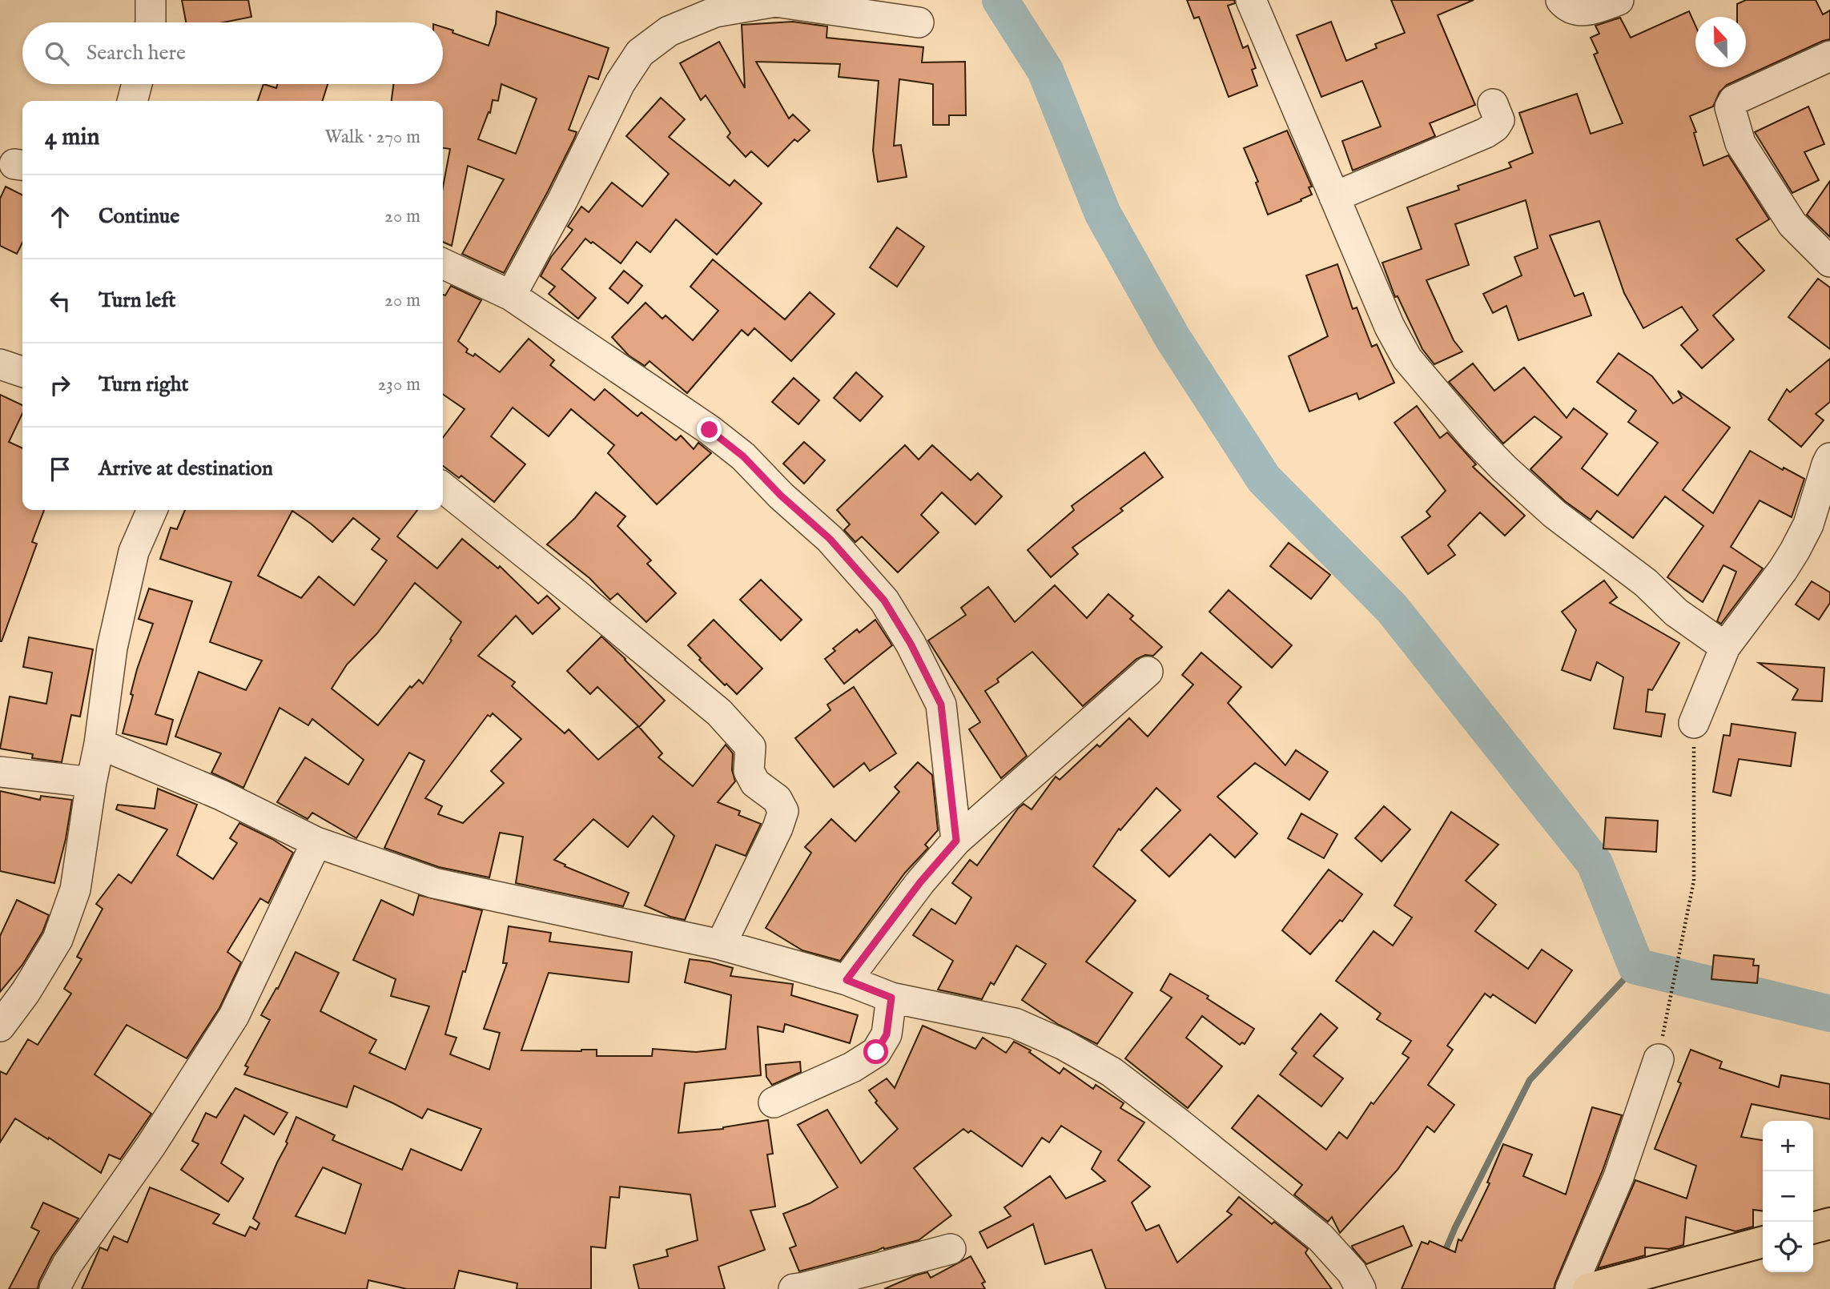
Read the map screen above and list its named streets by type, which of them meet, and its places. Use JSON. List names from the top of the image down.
{
  "north": "top",
  "page": {
    "search": "Search here",
    "heading": ["4 min", "Walk · 270 m"],
    "list": [
      ["Continue", "20 m"],
      ["Turn left", "20 m"],
      ["Turn right", "230 m"],
      "Arrive at destination"
    ],
    "map_buttons": ["+", "−"]
  }
}
